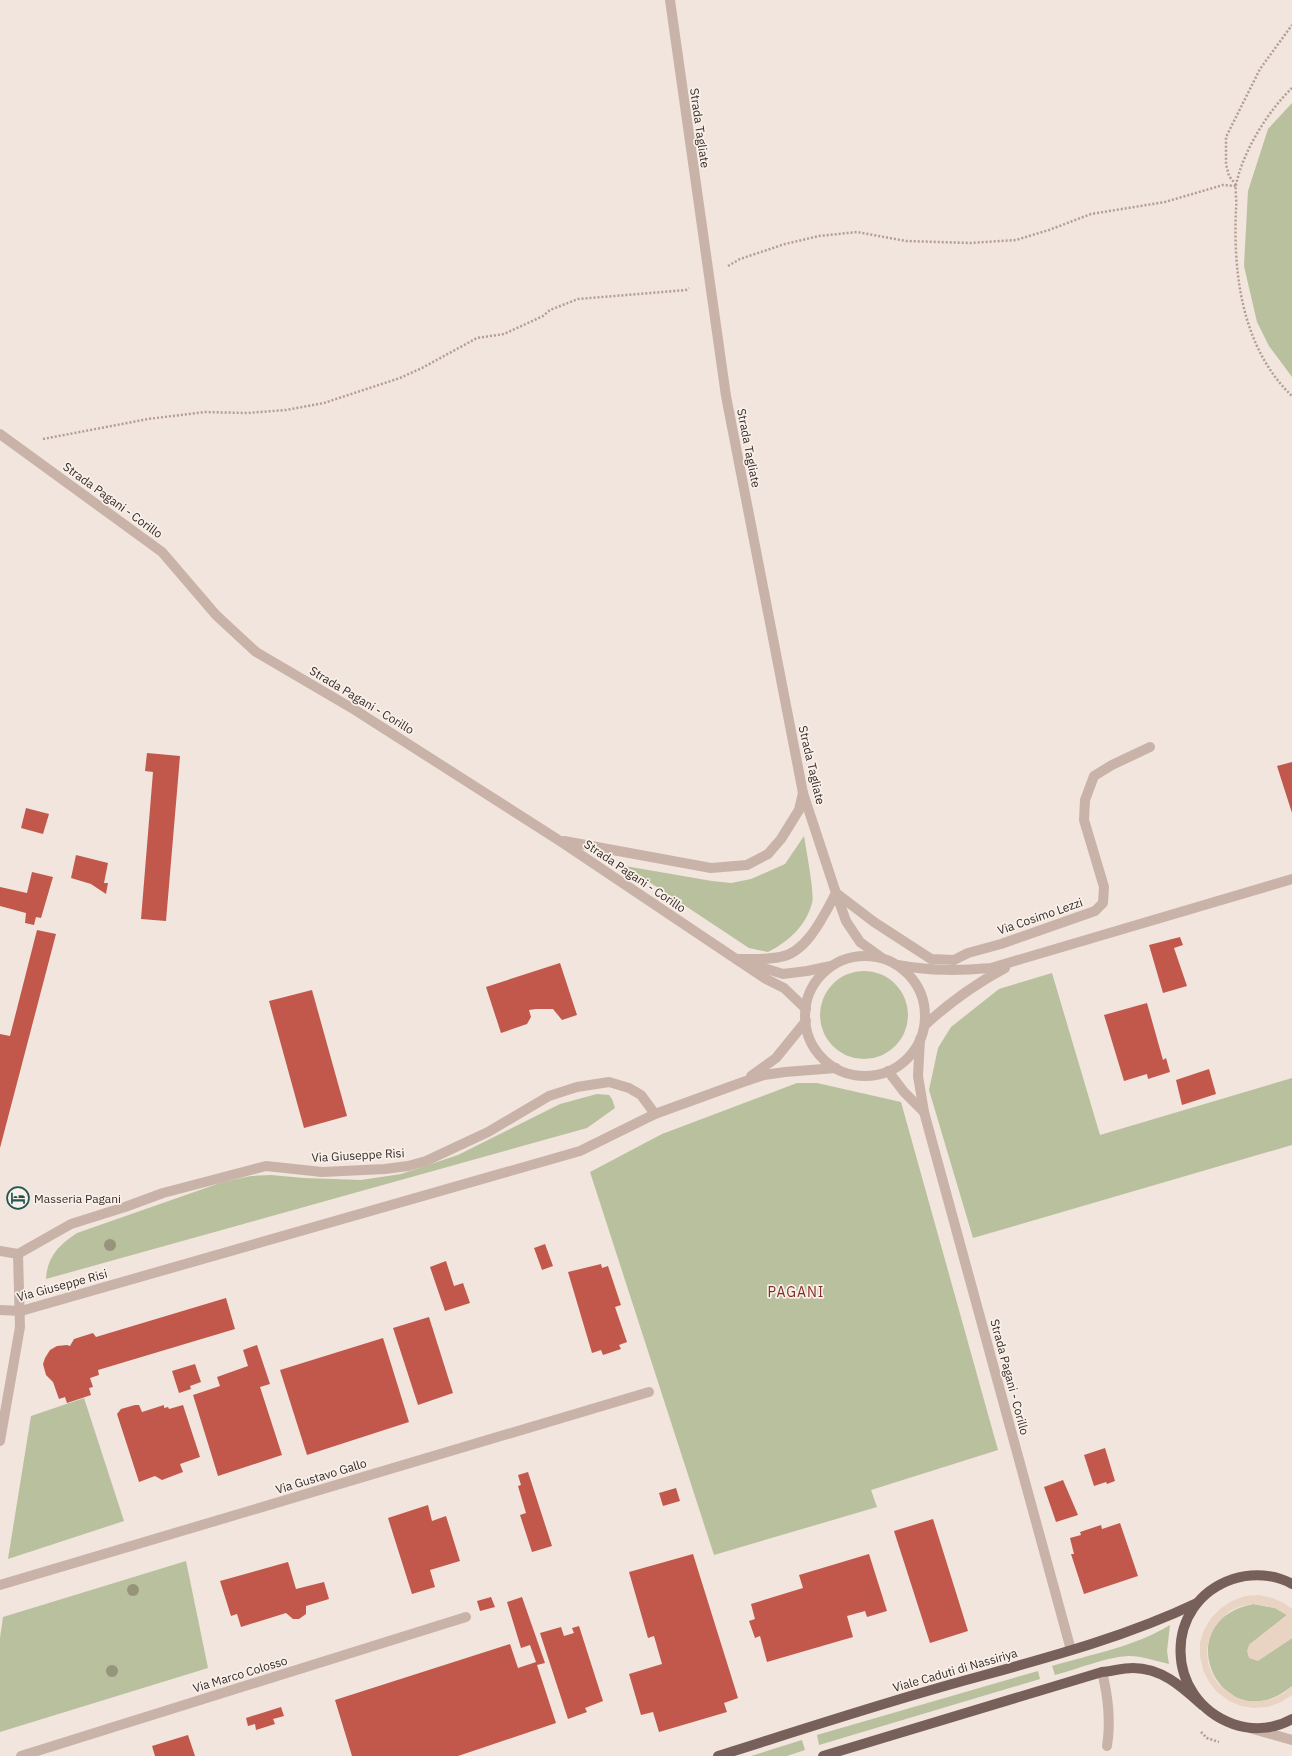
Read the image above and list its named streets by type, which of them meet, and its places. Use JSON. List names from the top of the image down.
{
  "streets": {
    "main road": ["Viale Caduti di Nassiriya"],
    "street": [
      "Strada Tagliate",
      "Strada Pagani - Corillo",
      "Via Cosimo Lezzi",
      "Via Giuseppe Risi",
      "Via Gustavo Gallo",
      "Via Marco Colosso"
    ]
  },
  "crossings": [
    ["Strada Tagliate", "Strada Pagani - Corillo"],
    ["Strada Tagliate", "Via Cosimo Lezzi"],
    ["Strada Tagliate", "Via Giuseppe Risi"],
    ["Strada Pagani - Corillo", "Via Giuseppe Risi"],
    ["Strada Pagani - Corillo", "Viale Caduti di Nassiriya"]
  ],
  "districts": ["PAGANI"],
  "places": {
    "hotel": ["Masseria Pagani"]
  }
}
